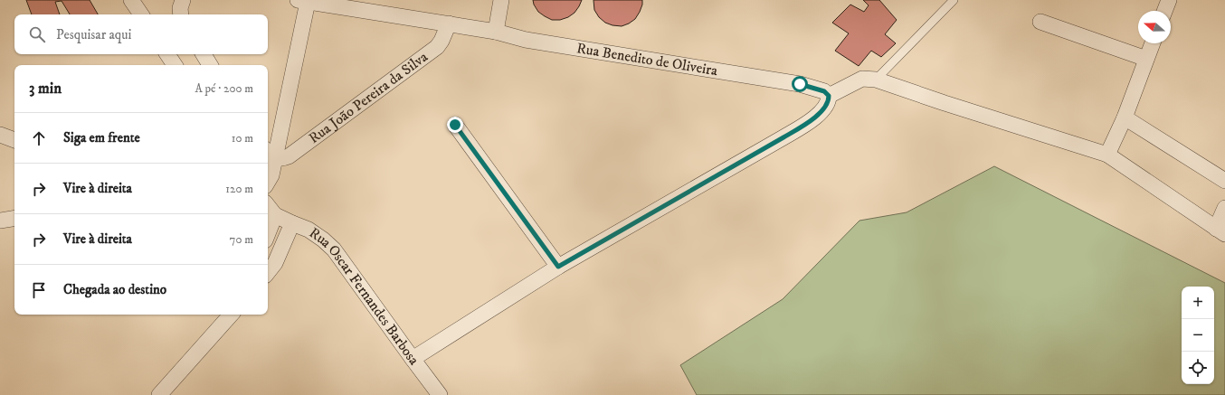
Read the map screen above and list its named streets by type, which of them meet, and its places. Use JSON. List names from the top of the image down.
{
  "streets": {
    "street": ["Rua Benedito de Oliveira", "Rua João Pereira da Silva", "Rua Oscar Fernandes Barbosa"]
  },
  "crossings": [
    ["Rua Benedito de Oliveira", "Rua João Pereira da Silva"]
  ],
  "north": "left",
  "page": {
    "search": "Pesquisar aqui",
    "heading": ["3 min", "A pé · 200 m"],
    "list": [
      ["Siga em frente", "10 m"],
      ["Vire à direita", "120 m"],
      ["Vire à direita", "70 m"],
      "Chegada ao destino"
    ],
    "map_buttons": ["+", "−"]
  }
}
